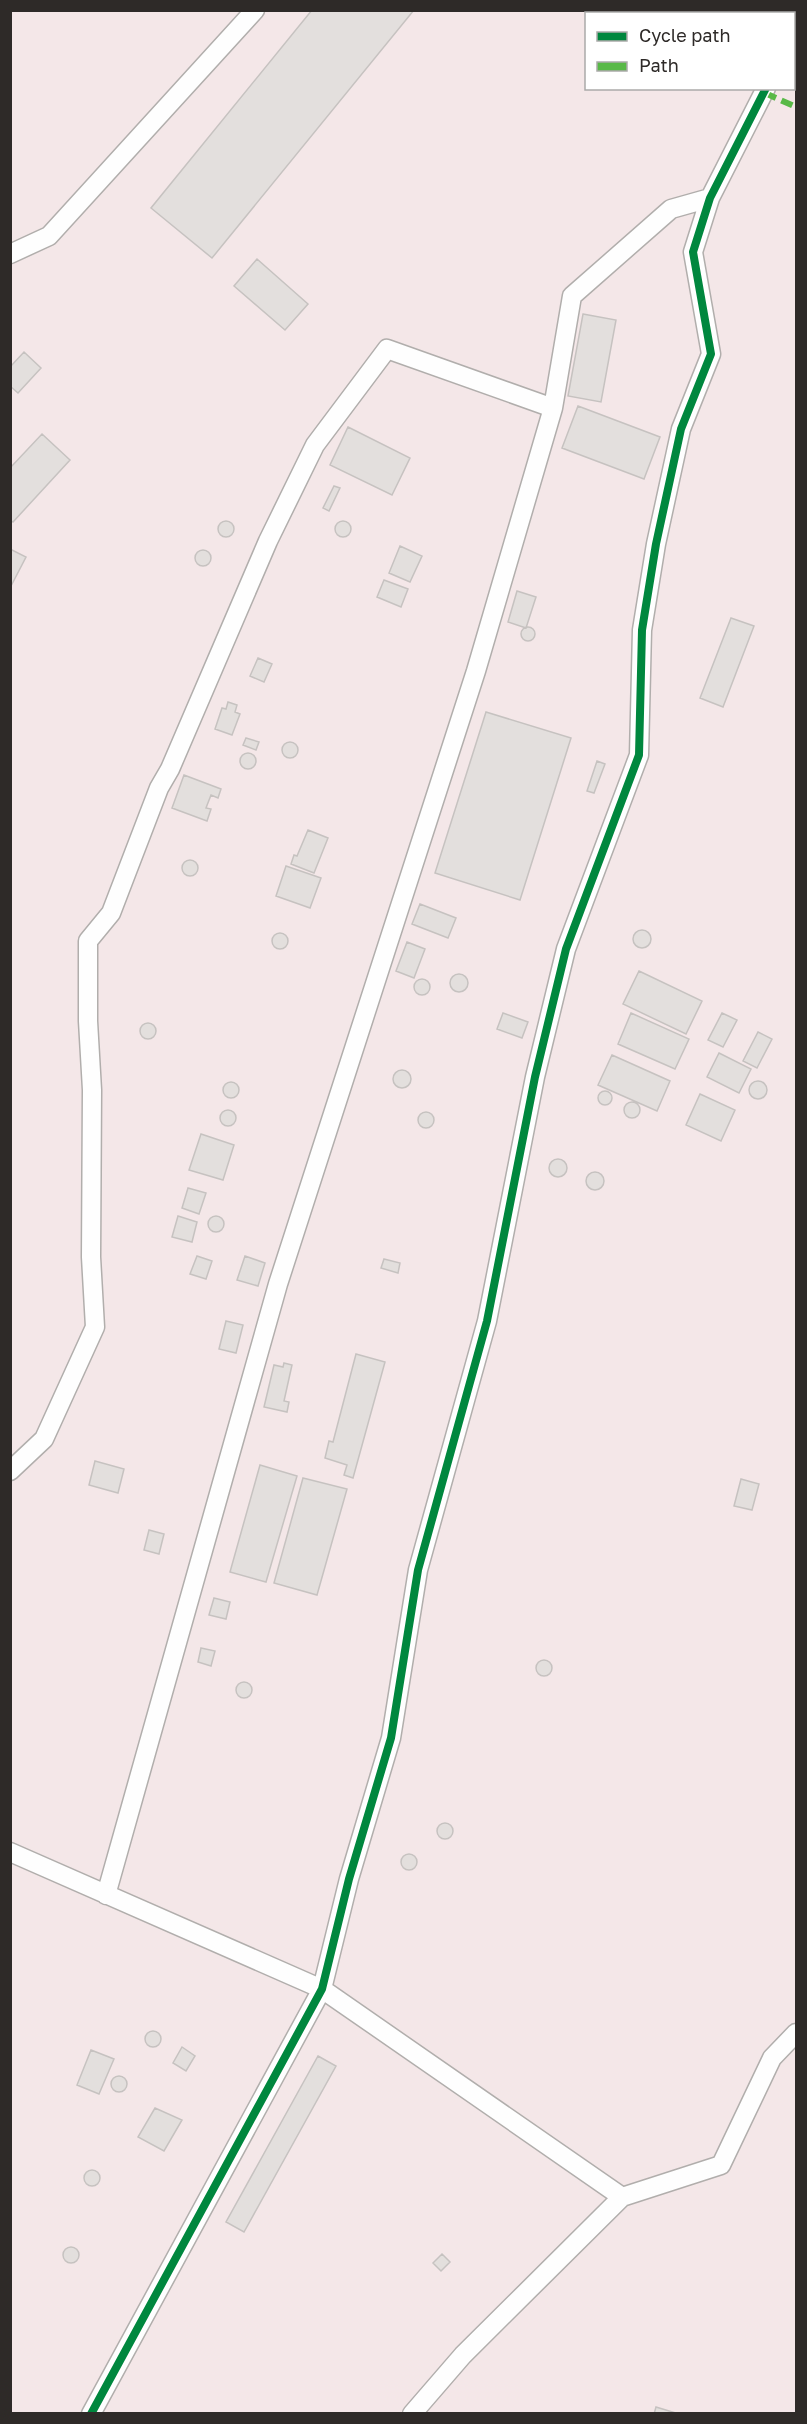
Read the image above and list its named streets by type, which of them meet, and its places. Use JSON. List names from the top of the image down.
{
  "legend": ["Cycle path", "Path"]
}
